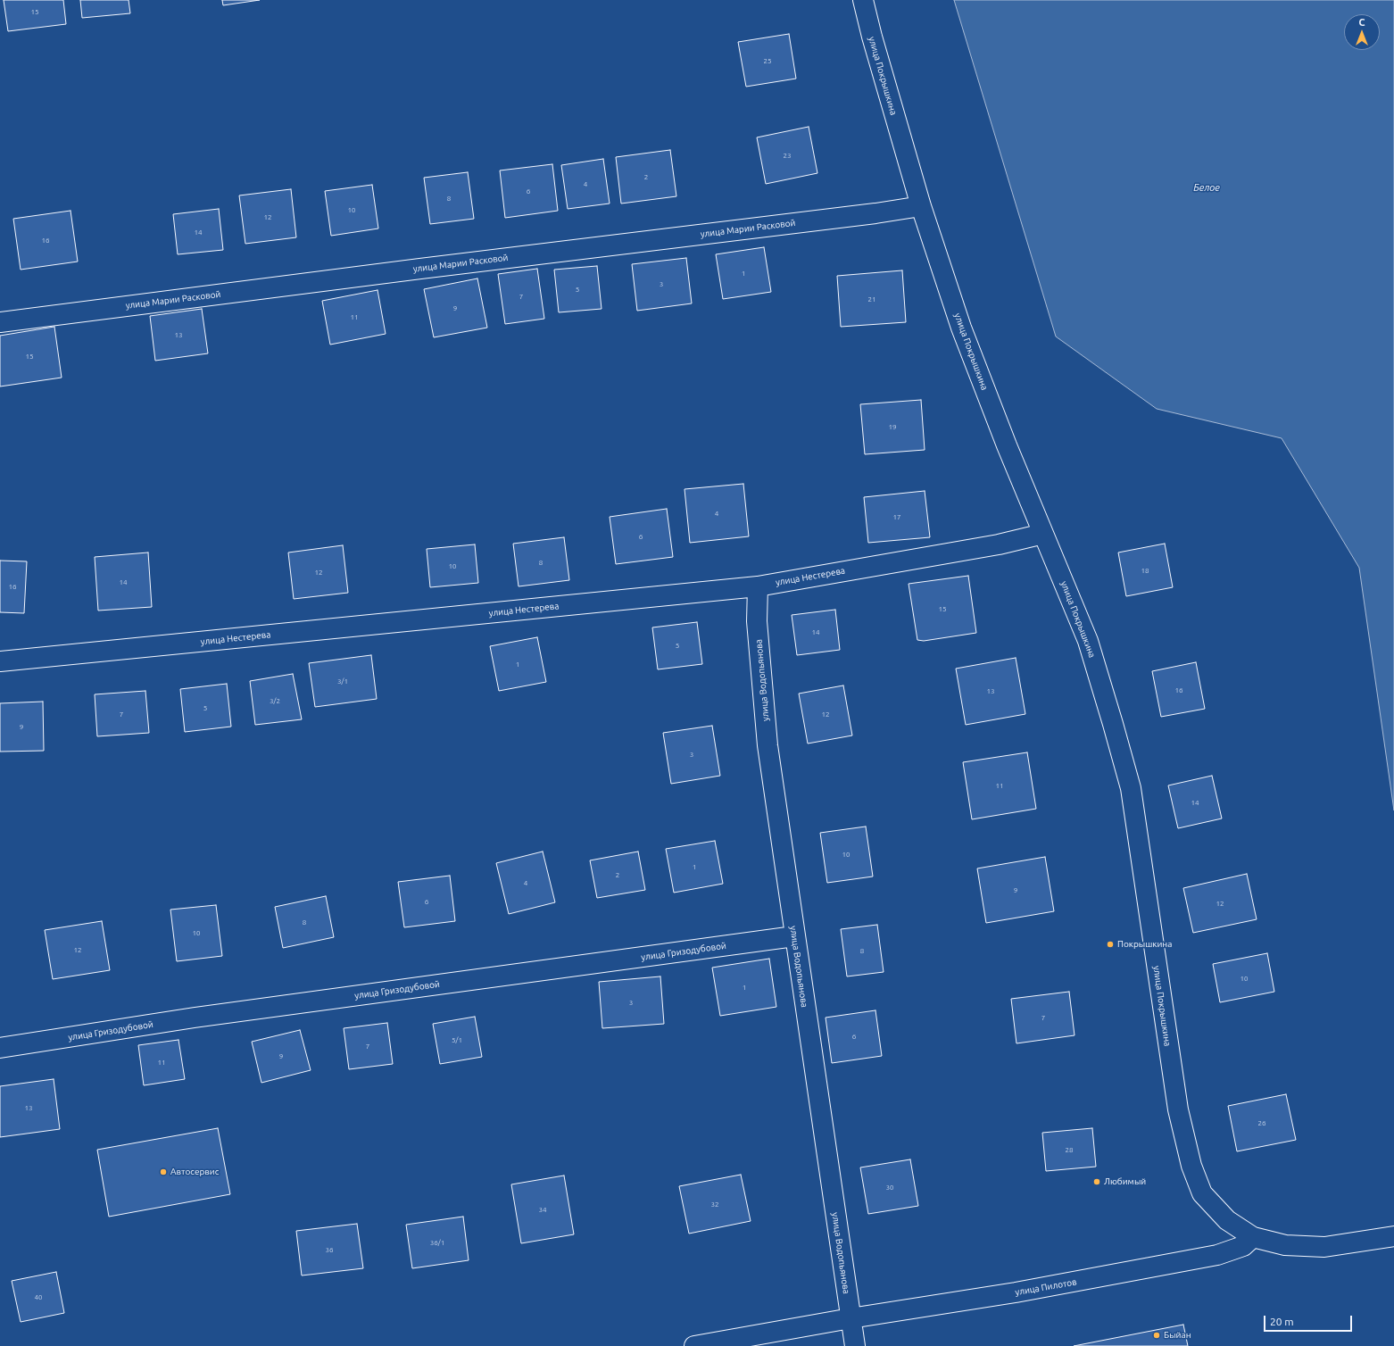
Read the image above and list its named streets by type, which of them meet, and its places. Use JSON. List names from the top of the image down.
{
  "streets": {
    "street": [
      "улица Покрышкина",
      "улица Марии Расковой",
      "улица Нестерева",
      "улица Водопьянова",
      "улица Гризодубовой",
      "улица Пилотов"
    ]
  },
  "crossings": [
    ["улица Покрышкина", "улица Марии Расковой"],
    ["улица Покрышкина", "улица Нестерева"],
    ["улица Покрышкина", "улица Пилотов"],
    ["улица Нестерева", "улица Водопьянова"],
    ["улица Водопьянова", "улица Гризодубовой"],
    ["улица Водопьянова", "улица Пилотов"]
  ],
  "water": ["Белое"],
  "places": [
    "Покрышкина",
    "Автосервис",
    "Любимый",
    "Быйан"
  ],
  "house_numbers": [
    "15",
    "25",
    "23",
    "2",
    "4",
    "6",
    "8",
    "10",
    "12",
    "14",
    "16",
    "1",
    "3",
    "5",
    "7",
    "21",
    "9",
    "11",
    "13",
    "15",
    "19",
    "4",
    "17",
    "6",
    "8",
    "10",
    "18",
    "12",
    "14",
    "16",
    "15",
    "14",
    "5",
    "1",
    "3/1",
    "16",
    "13",
    "3/2",
    "5",
    "7",
    "12",
    "9",
    "3",
    "11",
    "14",
    "10",
    "1",
    "2",
    "4",
    "9",
    "6",
    "12",
    "8",
    "10",
    "12",
    "8",
    "10",
    "1",
    "3",
    "7",
    "6",
    "5/1",
    "7",
    "9",
    "11",
    "13",
    "26",
    "28",
    "30",
    "32",
    "34",
    "36/1",
    "36",
    "40"
  ],
  "scale_bar": "20 m",
  "north": "top"
}
